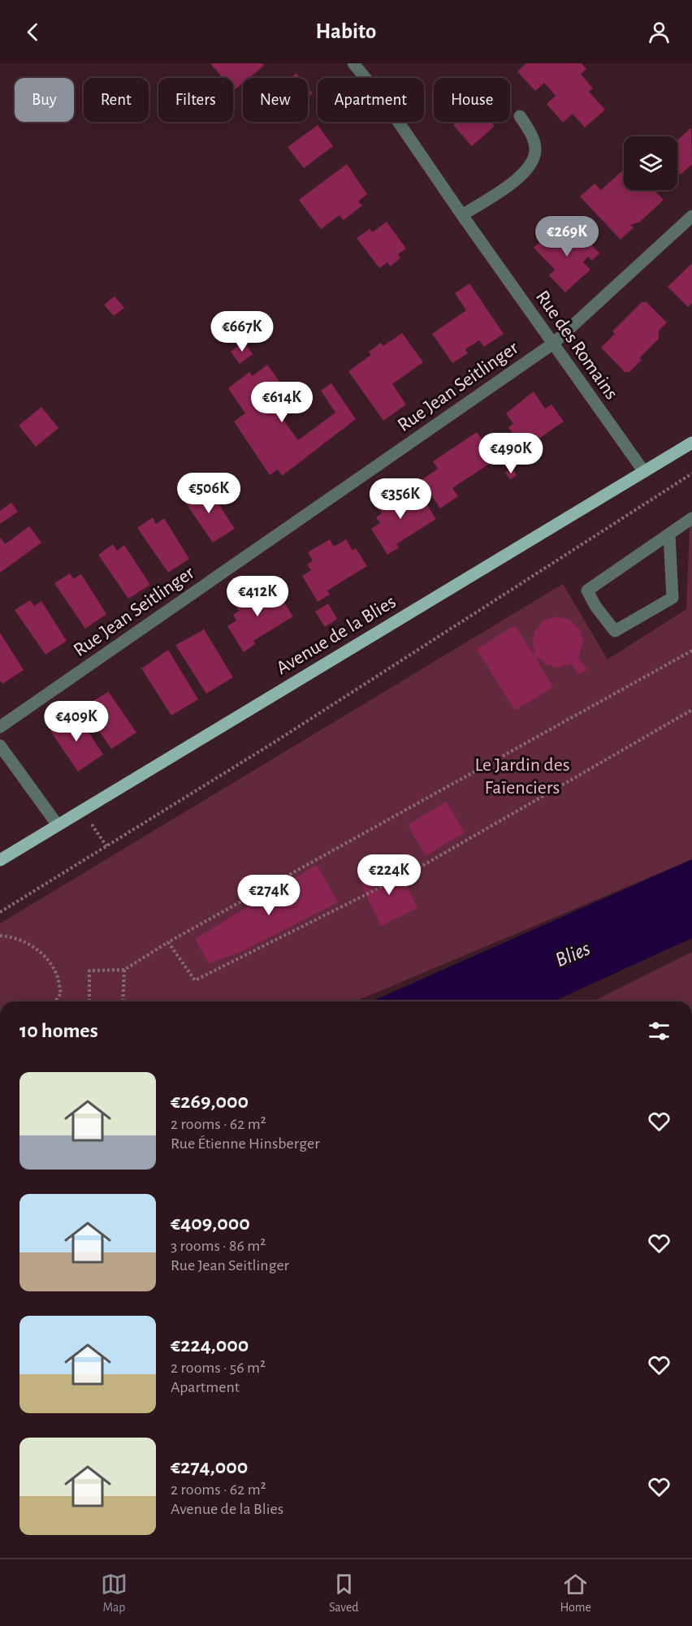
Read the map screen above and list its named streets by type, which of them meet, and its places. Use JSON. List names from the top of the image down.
{
  "streets": {
    "main road": ["Avenue de la Blies"],
    "street": ["Rue des Romains", "Rue Jean Seitlinger"]
  },
  "crossings": [
    ["Rue des Romains", "Rue Jean Seitlinger"],
    ["Rue des Romains", "Avenue de la Blies"]
  ],
  "water": ["Blies"],
  "parks": ["Le Jardin des Faïenciers"],
  "page": {
    "header": "Habito",
    "chip": [
      "Buy",
      "Rent",
      "Filters",
      "New",
      "Apartment",
      "House"
    ],
    "price": [
      "€269K",
      "€667K",
      "€614K",
      "€490K",
      "€506K",
      "€356K",
      "€412K",
      "€409K",
      "€224K",
      "€274K"
    ],
    "heading": "10 homes",
    "list": [
      {
        "name": "€269,000",
        "note": "2 rooms · 62 m² · Rue Étienne Hinsberger"
      },
      {
        "name": "€409,000",
        "note": "3 rooms · 86 m² · Rue Jean Seitlinger"
      },
      {
        "name": "€224,000",
        "note": "2 rooms · 56 m² · Apartment"
      },
      {
        "name": "€274,000",
        "note": "2 rooms · 62 m² · Avenue de la Blies"
      }
    ],
    "tabs": ["Map", "Saved", "Home"]
  }
}
